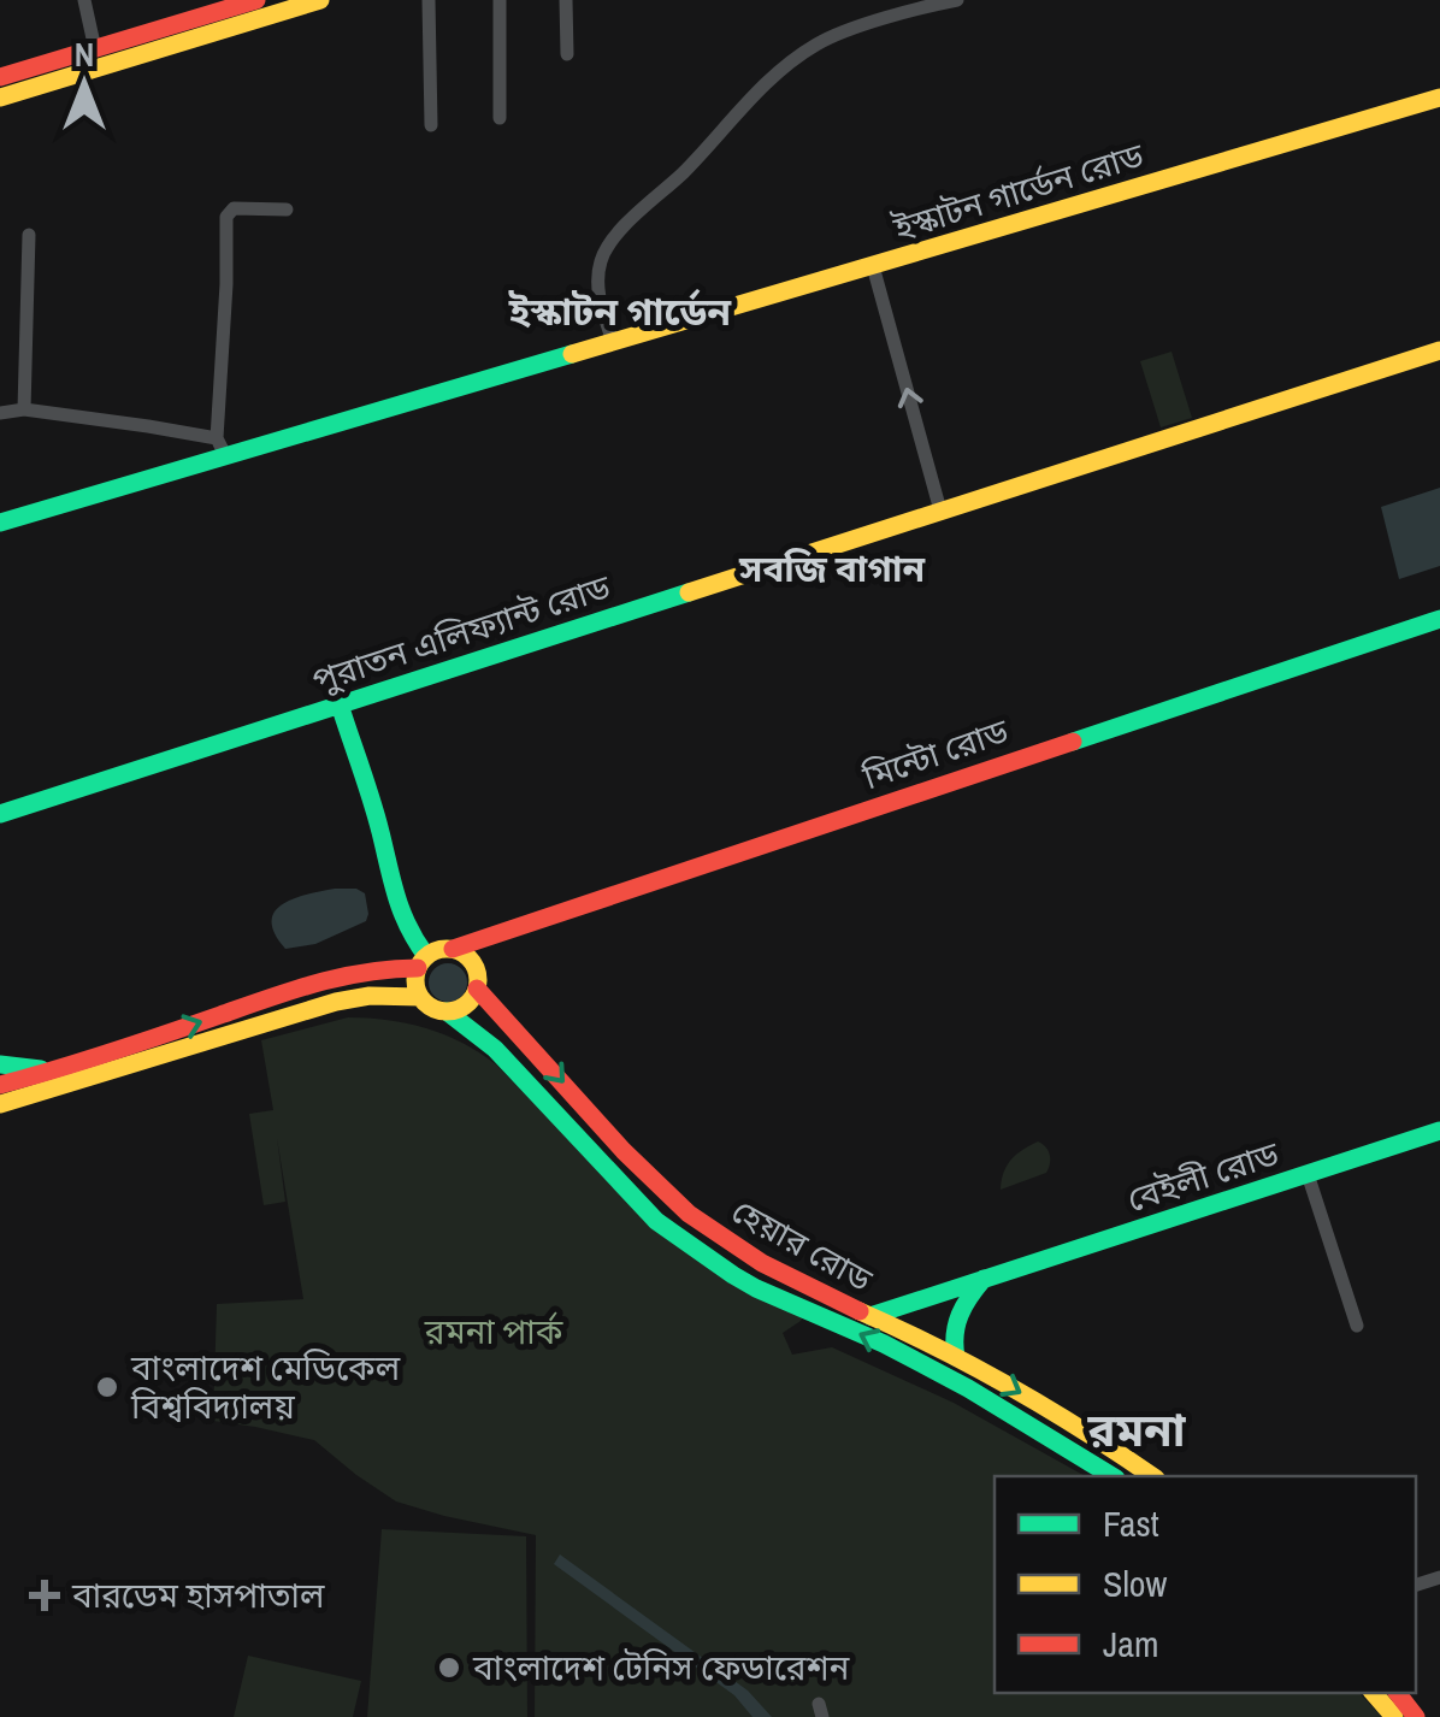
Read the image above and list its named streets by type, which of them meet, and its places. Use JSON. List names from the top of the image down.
{
  "streets": {
    "main road": [
      "ইস্কাটন গার্ডেন রোড",
      "পুরাতন এলিফ্যান্ট রোড",
      "মিন্টো রোড",
      "বেইলী রোড",
      "হেয়ার রোড"
    ]
  },
  "crossings": [
    ["মিন্টো রোড", "হেয়ার রোড"],
    ["বেইলী রোড", "হেয়ার রোড"]
  ],
  "districts": ["ইস্কাটন গার্ডেন", "সবজি বাগান", "রমনা"],
  "parks": ["রমনা পার্ক"],
  "places": {
    "other": ["বাংলাদেশ মেডিকেল বিশ্ববিদ্যালয়", "বাংলাদেশ টেনিস ফেডারেশন"],
    "health": ["বারডেম হাসপাতাল"]
  },
  "legend": ["Fast", "Slow", "Jam"],
  "north": "top"
}
